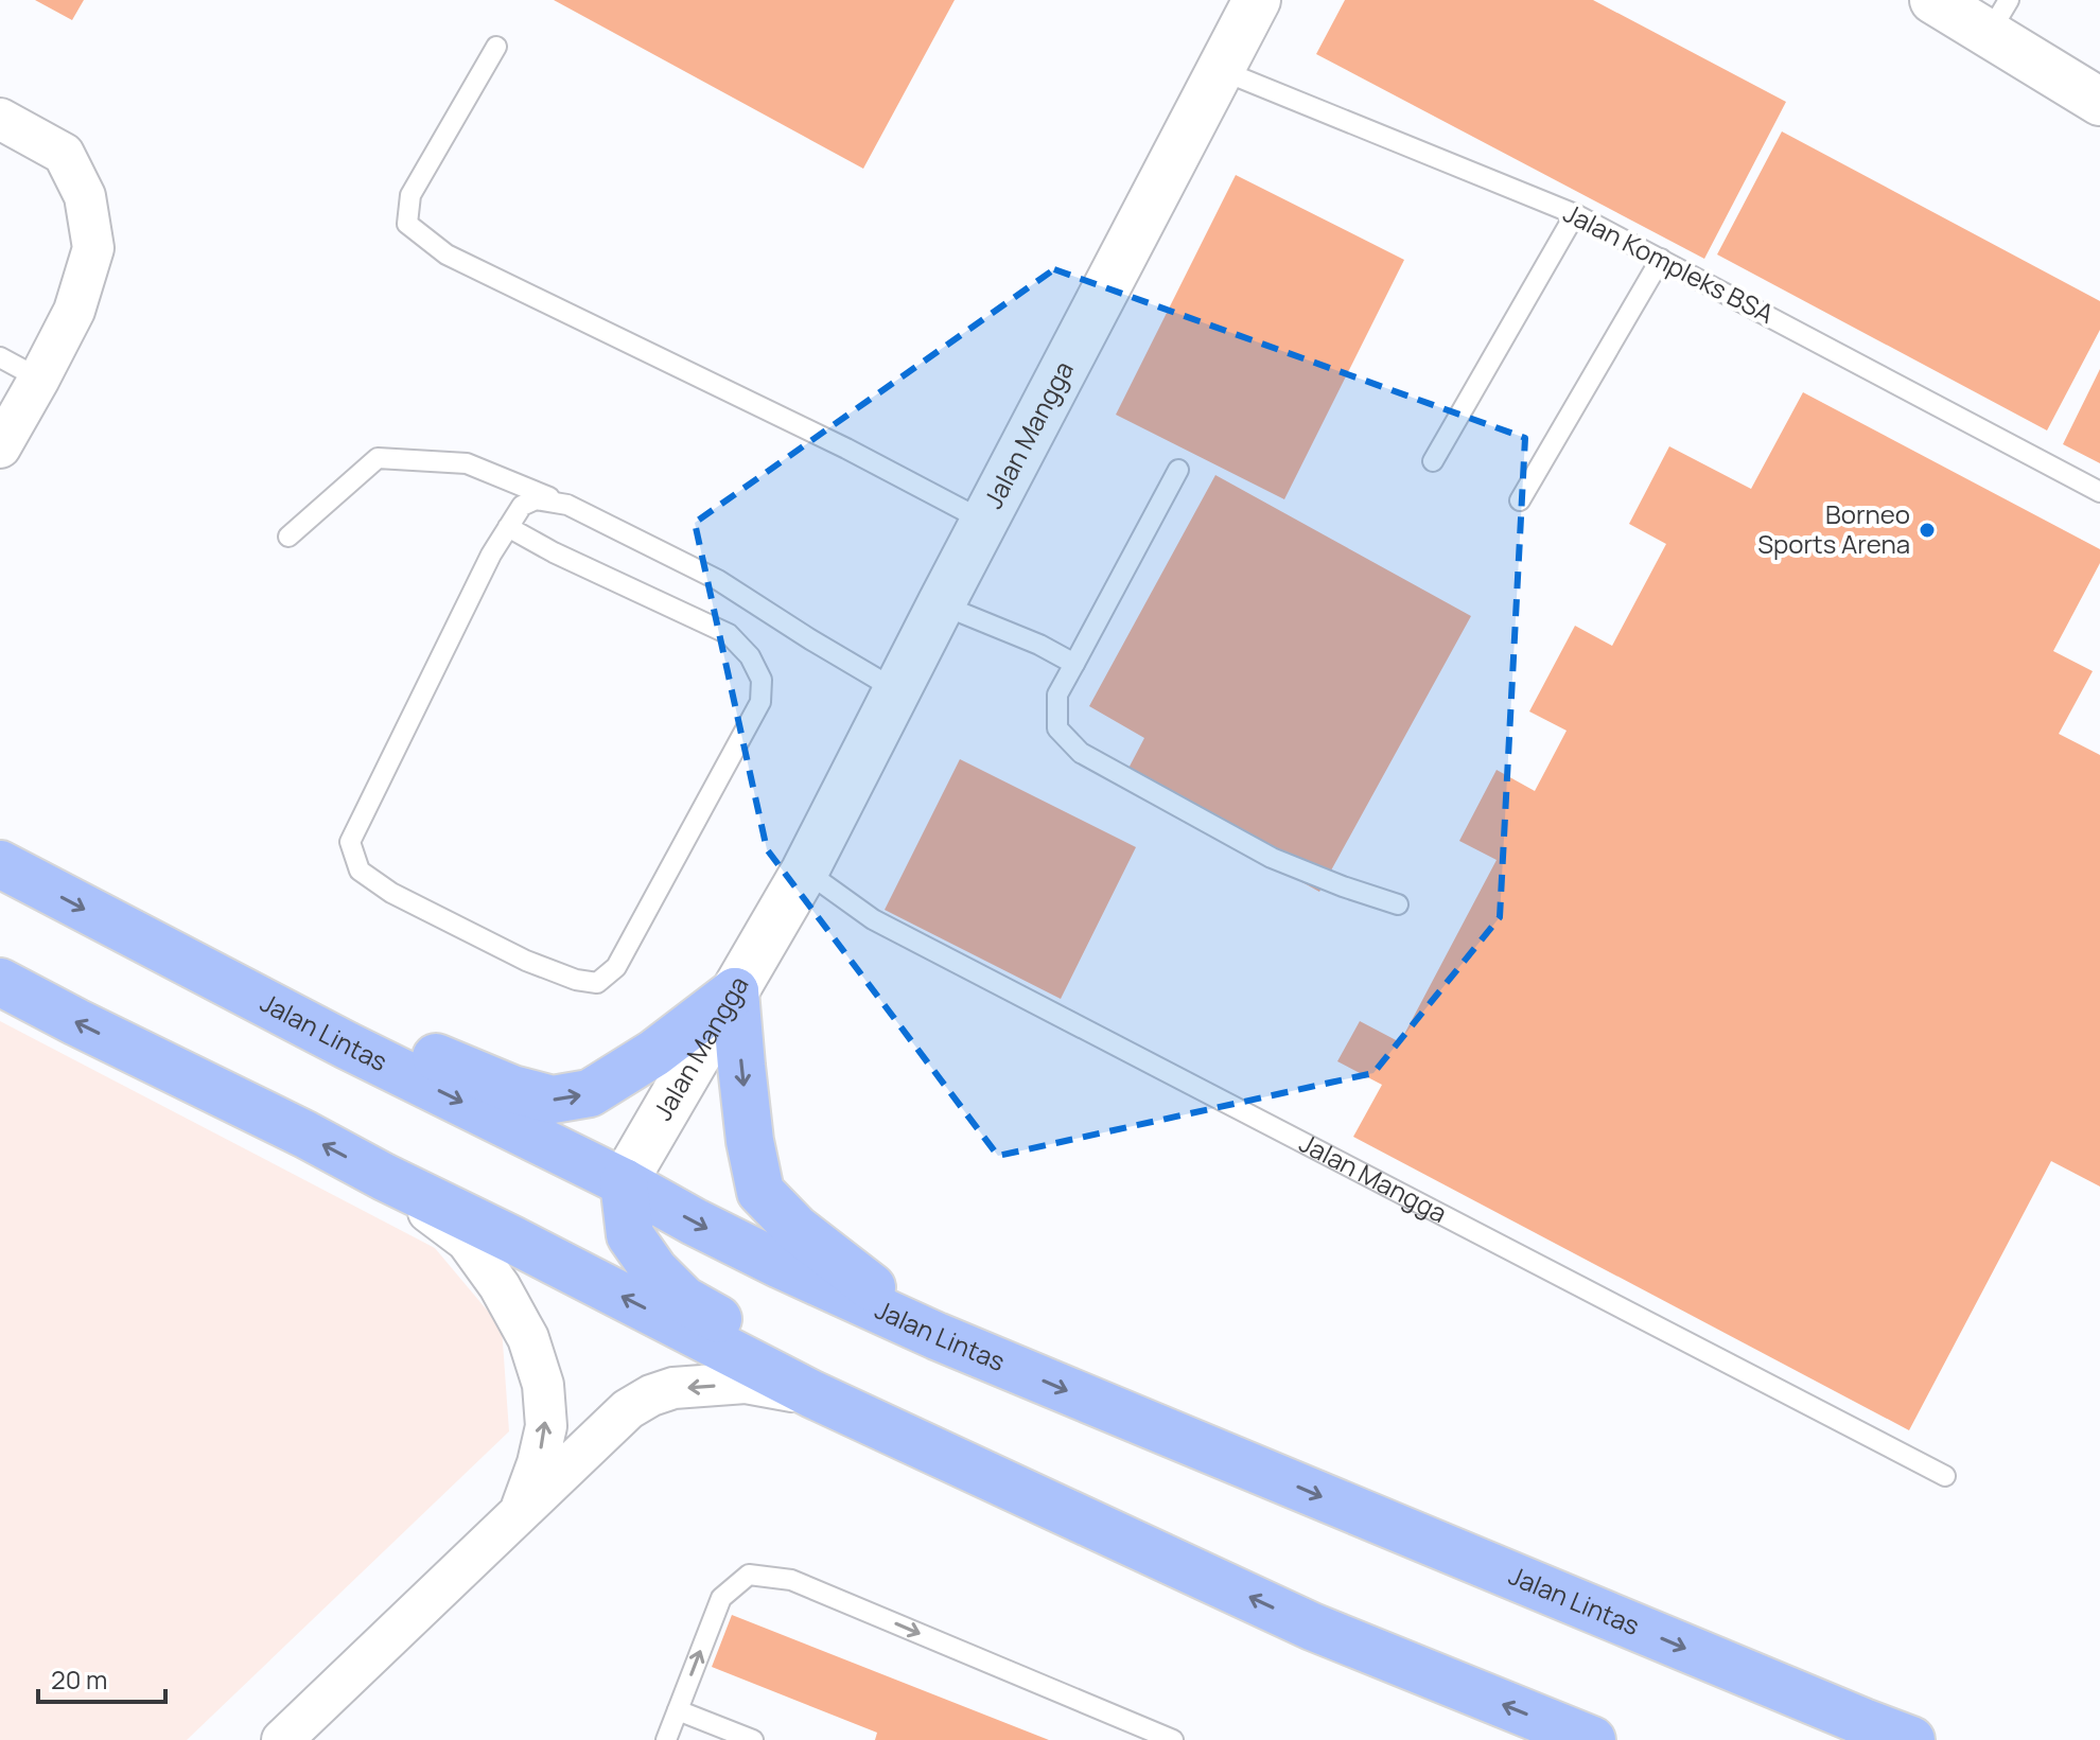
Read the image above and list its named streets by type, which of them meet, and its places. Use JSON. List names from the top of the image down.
{
  "streets": {
    "highway": ["Jalan Lintas"],
    "street": ["Jalan Mangga"],
    "lane": ["Jalan Kompleks BSA"]
  },
  "crossings": [
    ["Jalan Kompleks BSA", "Jalan Mangga"],
    ["Jalan Mangga", "Jalan Lintas"]
  ],
  "places": ["Borneo Sports Arena"],
  "scale_bar": "20 m"
}
